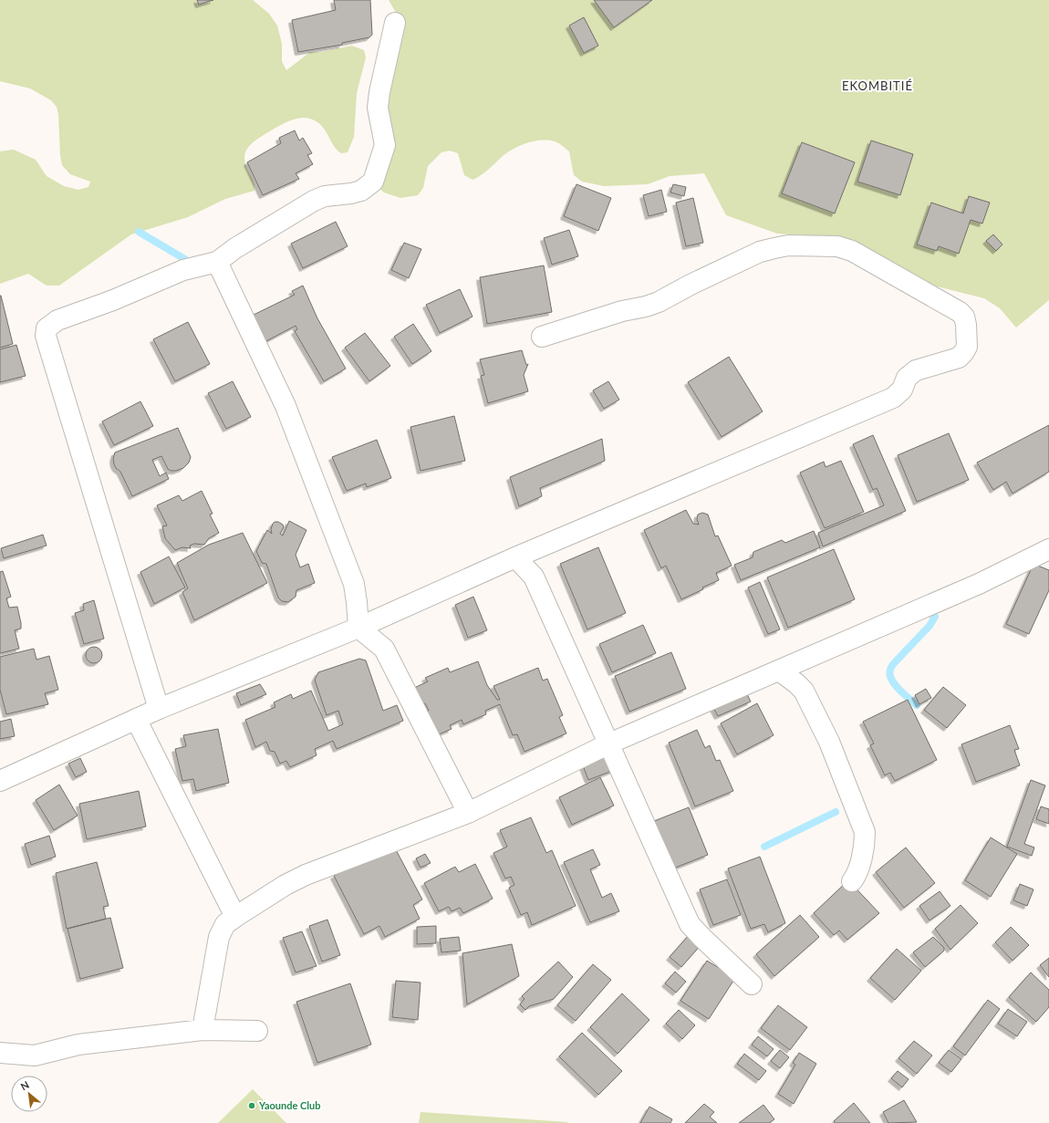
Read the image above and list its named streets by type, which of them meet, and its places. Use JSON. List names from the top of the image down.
{
  "districts": ["EKOMBITIÉ"],
  "places": ["Yaounde Club"],
  "north": "top left"
}
